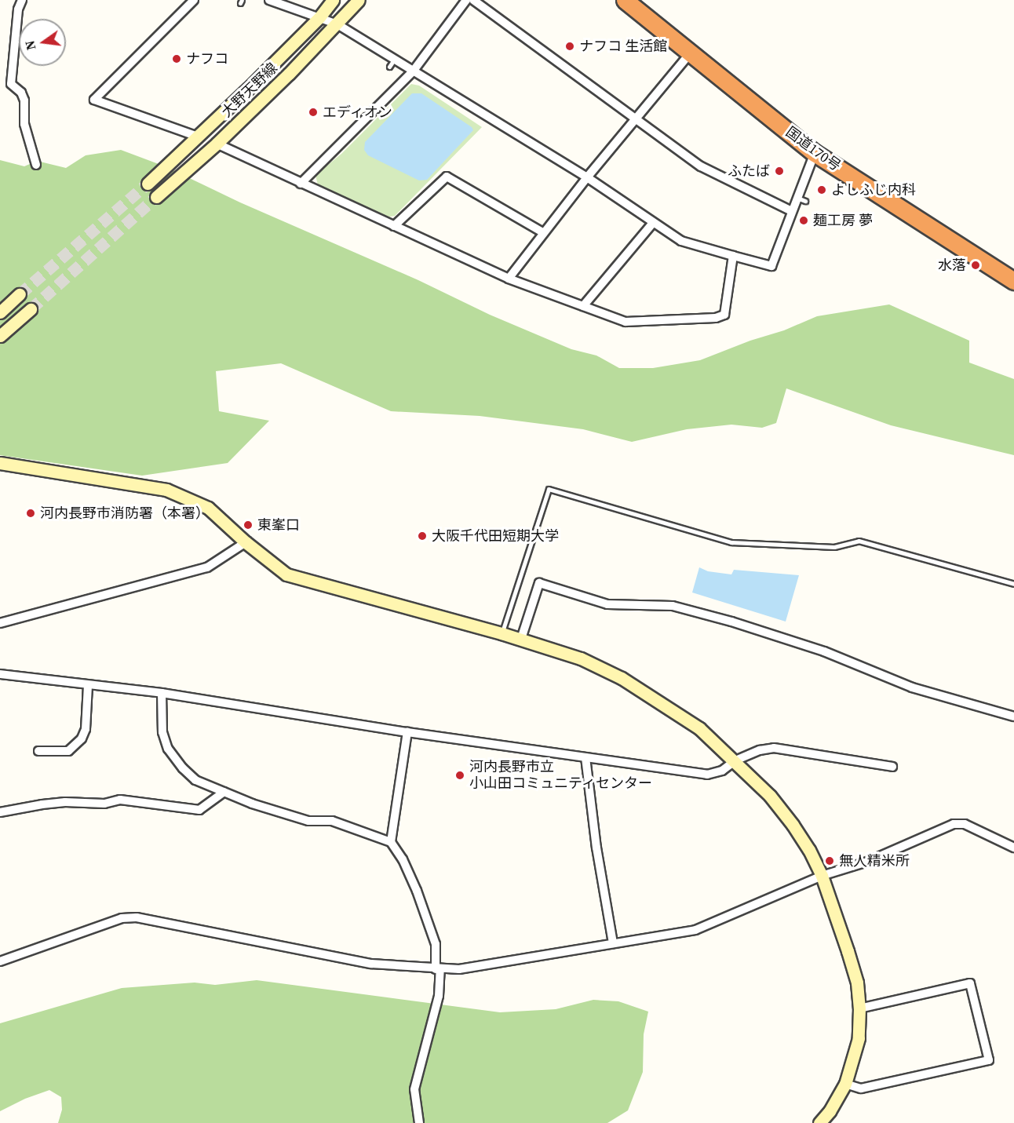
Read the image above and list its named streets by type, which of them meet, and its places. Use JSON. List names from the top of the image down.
{
  "streets": {
    "highway": ["国道170号"],
    "street": ["大野天野線"]
  },
  "places": [
    "ナフコ 生活館",
    "ナフコ",
    "エディオン",
    "ふたば",
    "よしふじ内科",
    "麺工房 夢",
    "水落",
    "河内長野市消防署（本署）",
    "東峯口",
    "大阪千代田短期大学",
    "河内長野市立 小山田コミュニティセンター",
    "無人精米所"
  ],
  "north": "left"
}
